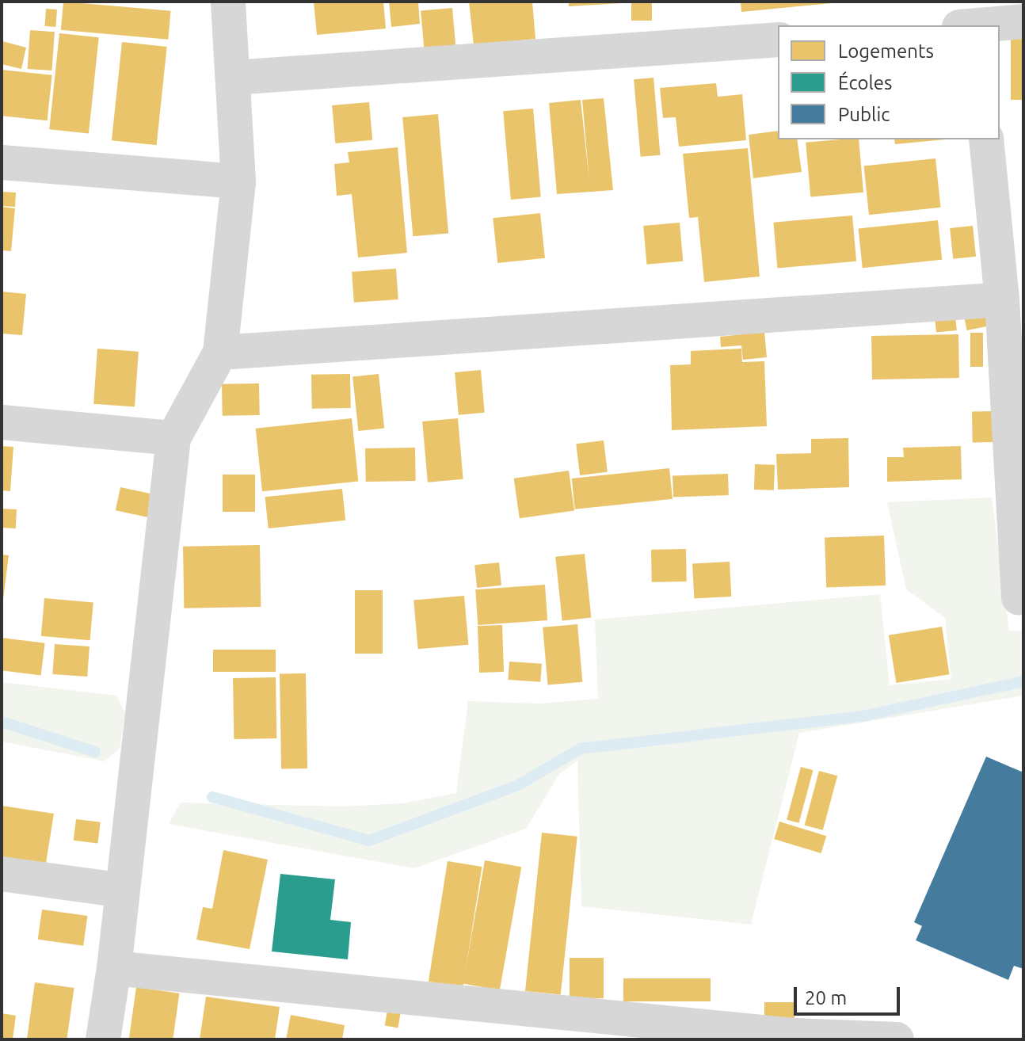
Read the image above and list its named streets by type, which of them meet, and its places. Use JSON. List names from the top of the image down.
{
  "legend": ["Logements", "Écoles", "Public"],
  "scale_bar": "20 m"
}
